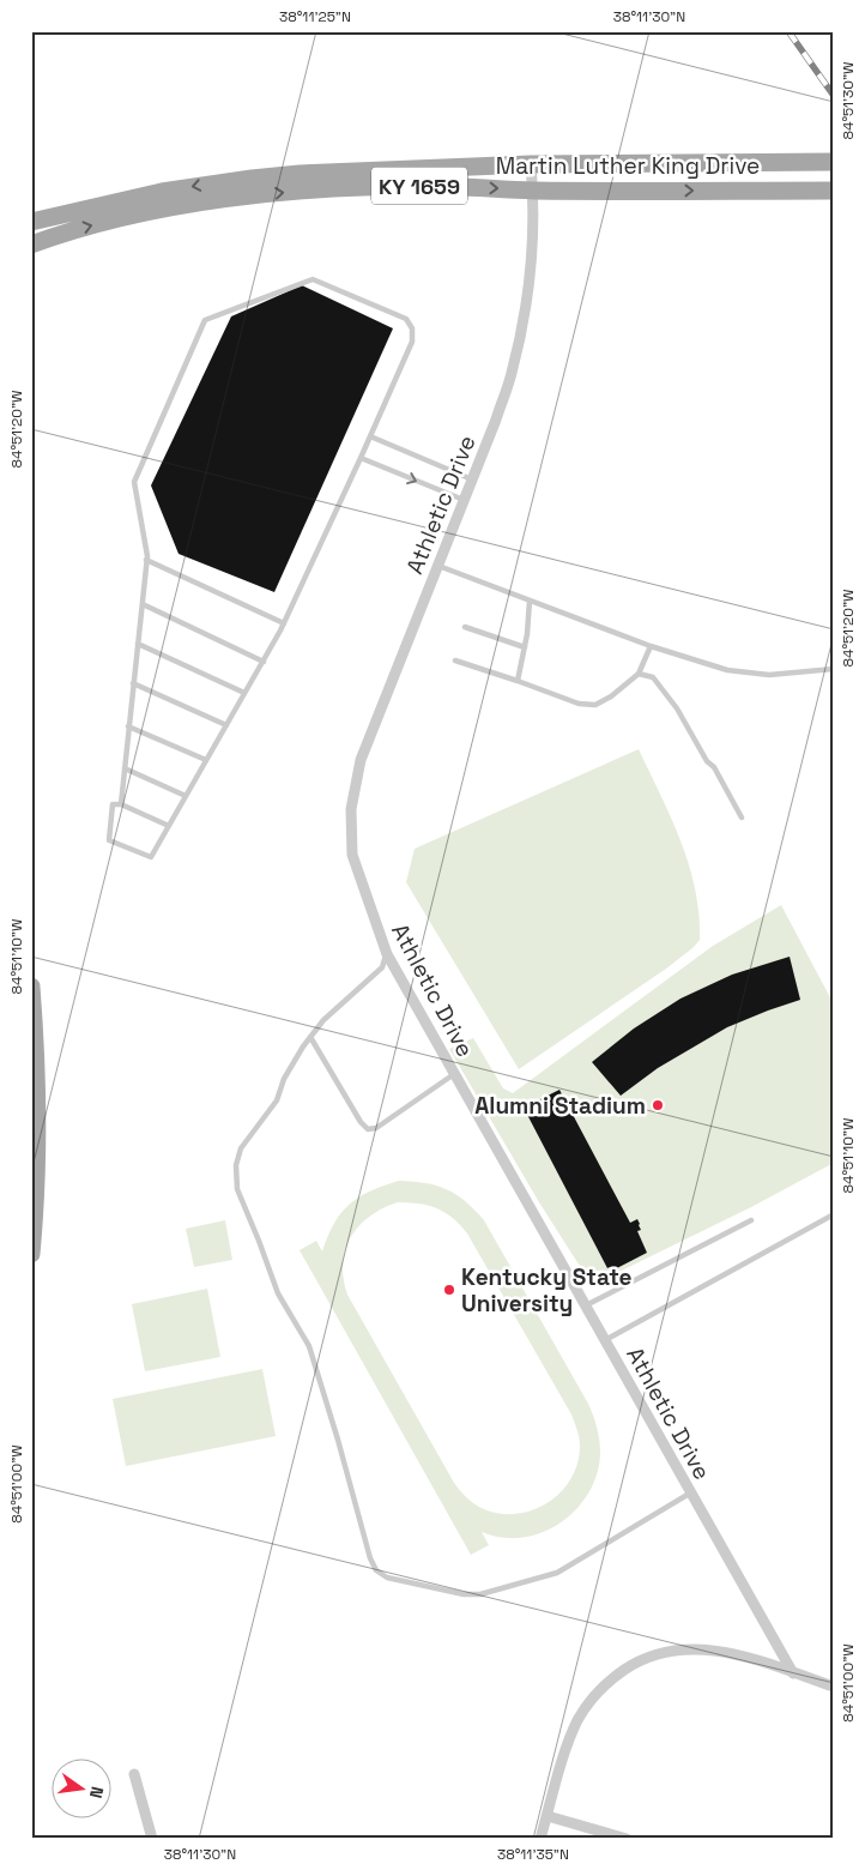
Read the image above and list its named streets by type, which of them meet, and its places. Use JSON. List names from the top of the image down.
{
  "streets": {
    "main road": ["Martin Luther King Drive", "KY 1659"],
    "street": ["Athletic Drive"]
  },
  "crossings": [
    ["Martin Luther King Drive", "Athletic Drive"]
  ],
  "places": ["Alumni Stadium", "Kentucky State University"],
  "north": "right",
  "coordinates": [
    "38°11'25\"N",
    "38°11'30\"N",
    "84°51'30\"W",
    "84°51'20\"W",
    "84°51'10\"W",
    "84°51'00\"W",
    "38°11'35\"N"
  ]
}
